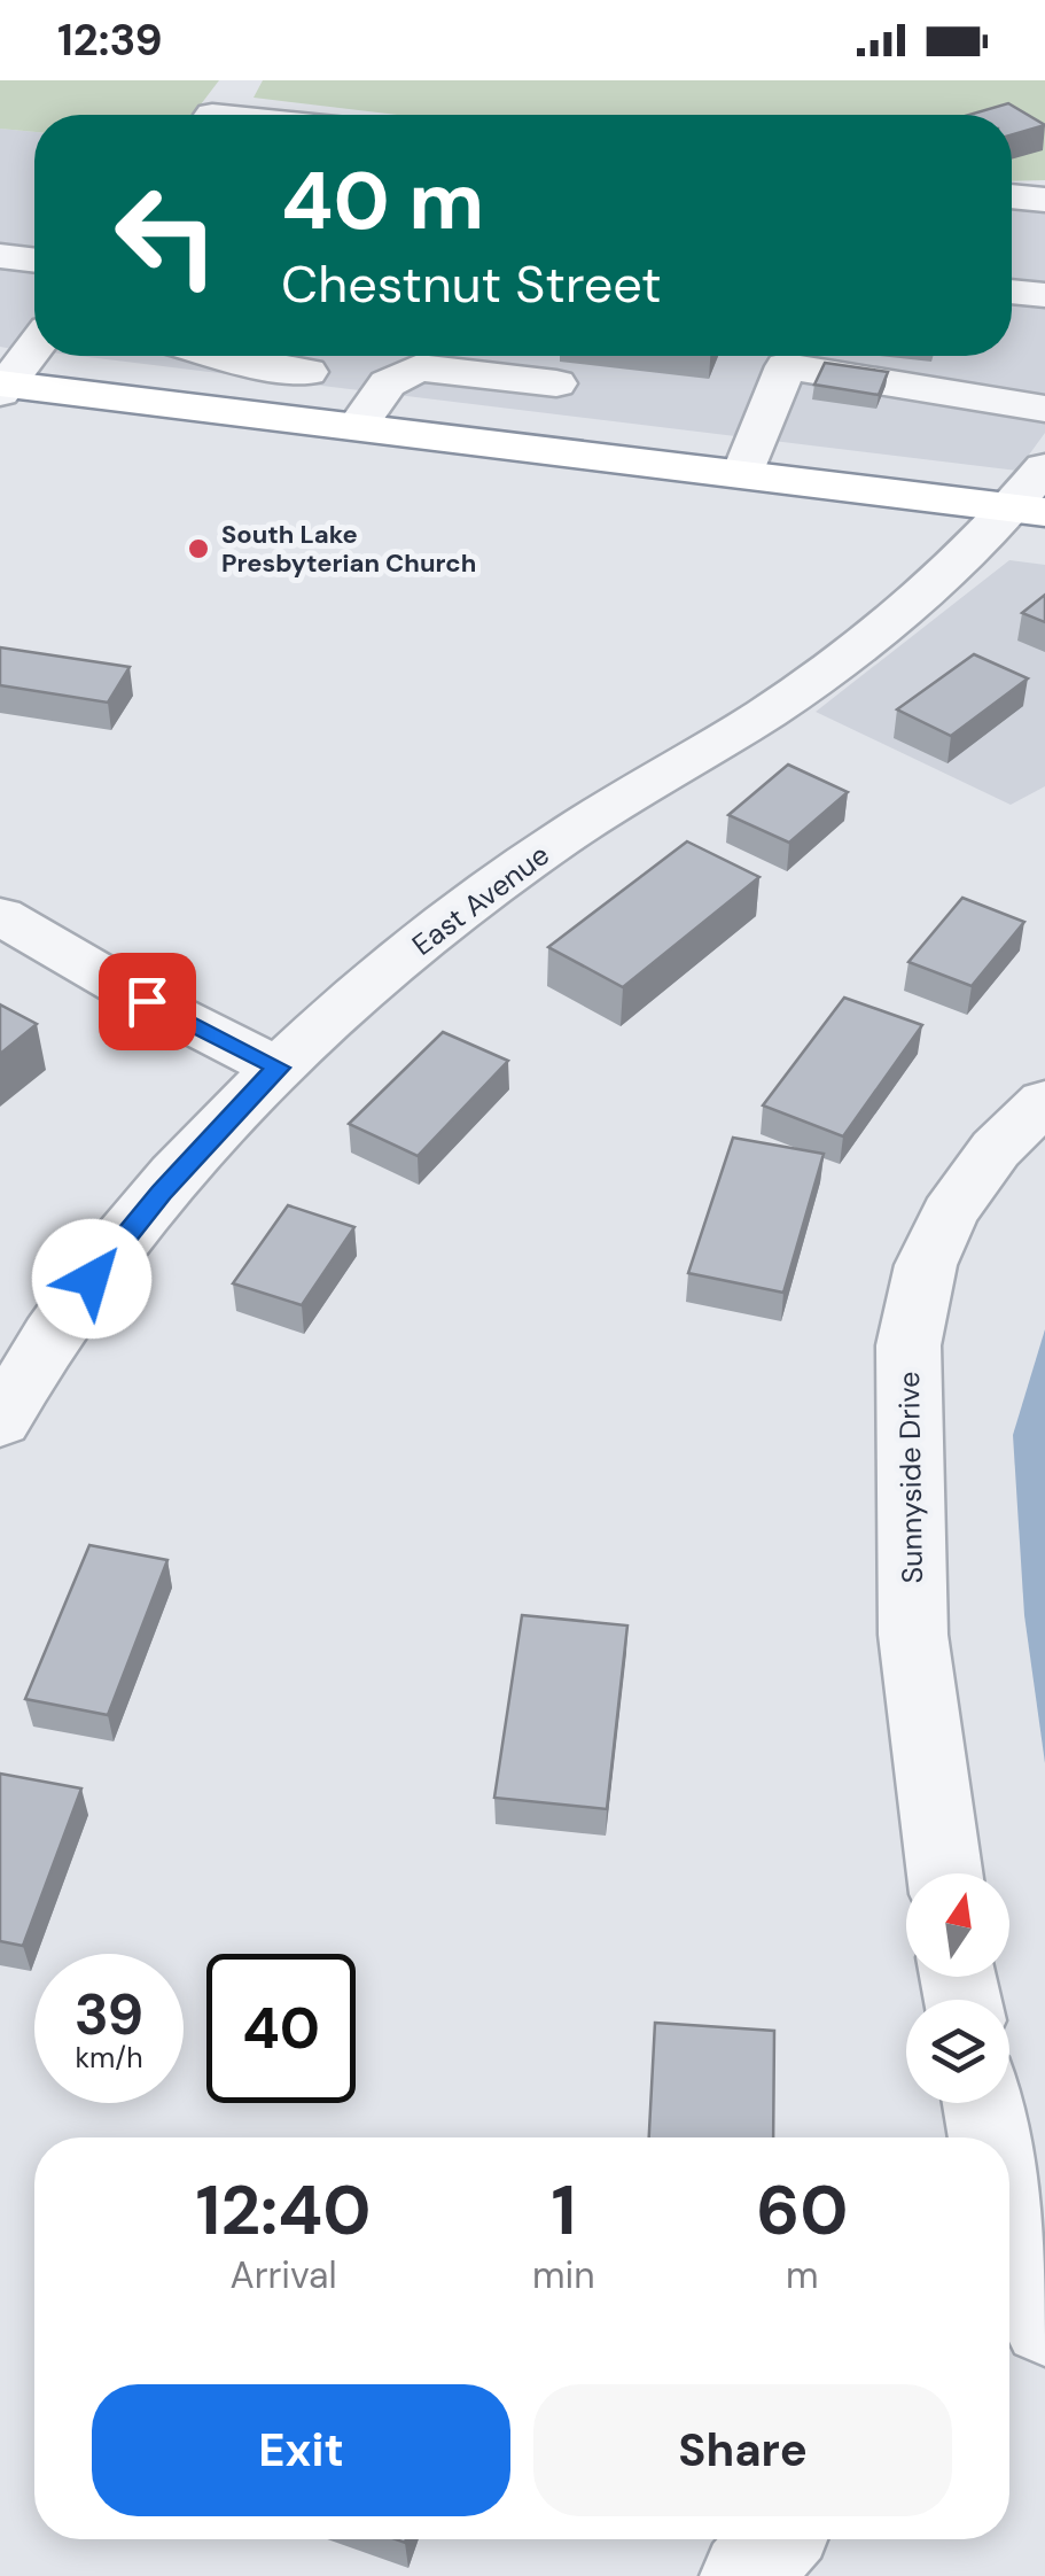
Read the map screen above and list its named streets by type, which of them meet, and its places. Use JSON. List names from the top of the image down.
{
  "streets": {
    "street": ["East Avenue", "Sunnyside Drive"]
  },
  "places": ["South Lake Presbyterian Church"],
  "north": "top",
  "page": {
    "status": "12:39",
    "turn": ["40 m", "Chestnut Street"],
    "speed": "39 km/h",
    "limit": "40",
    "eta": [
      "12:40",
      "Arrival",
      "1",
      "min",
      "60",
      "m"
    ],
    "buttons": ["Exit", "Share"]
  }
}
